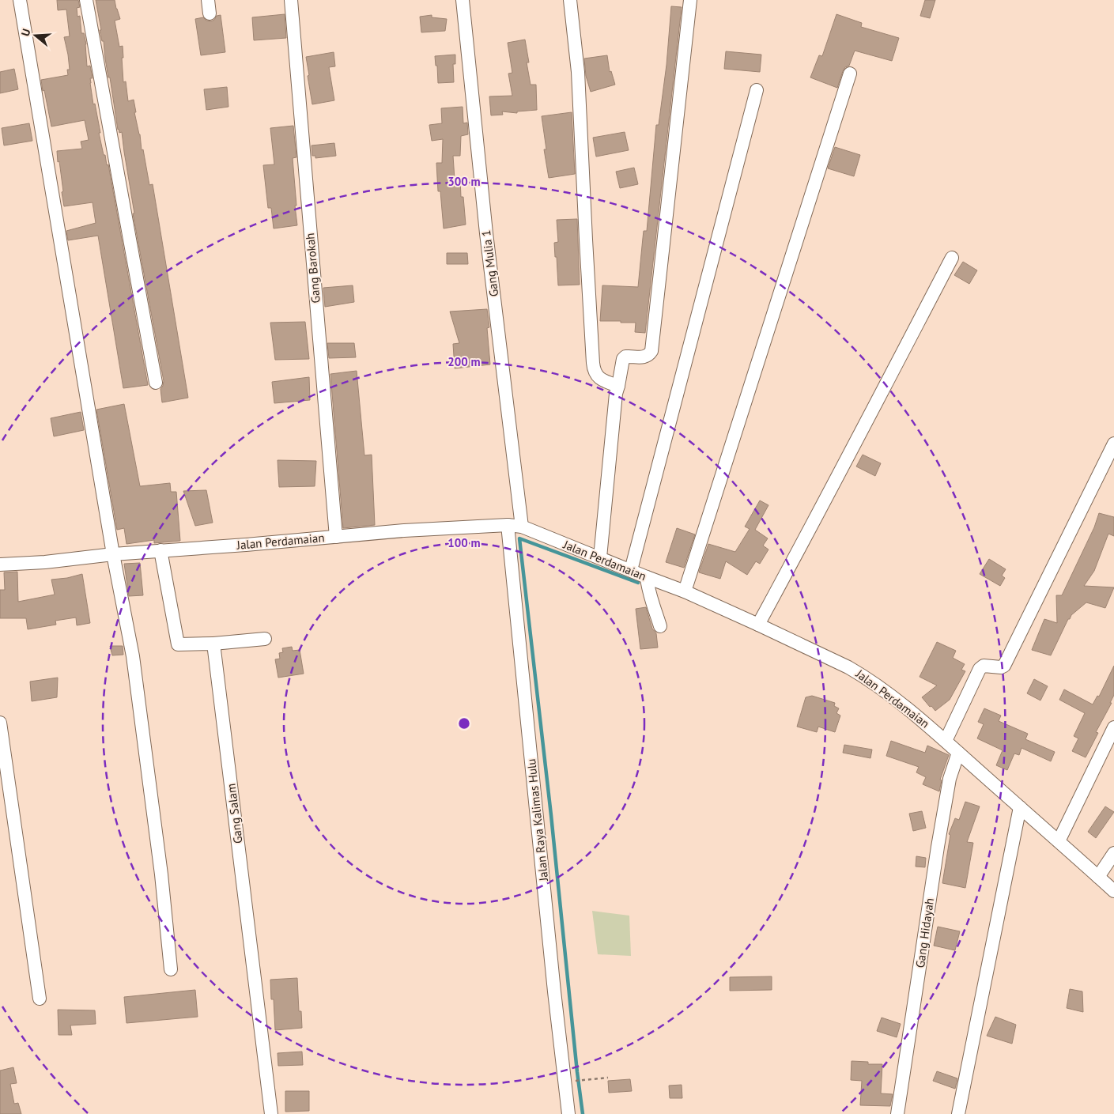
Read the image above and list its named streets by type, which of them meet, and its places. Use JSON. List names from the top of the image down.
{
  "streets": {
    "street": [
      "Gang Mulia 1",
      "Gang Barokah",
      "Jalan Perdamaian",
      "Gang Salam",
      "Jalan Raya Kalimas Hulu",
      "Gang Hidayah"
    ]
  },
  "crossings": [
    ["Gang Mulia 1", "Jalan Perdamaian"],
    ["Gang Barokah", "Jalan Perdamaian"],
    ["Jalan Perdamaian", "Jalan Raya Kalimas Hulu"],
    ["Jalan Perdamaian", "Gang Hidayah"]
  ],
  "north": "left",
  "rings": ["300 m", "200 m", "100 m"]
}
